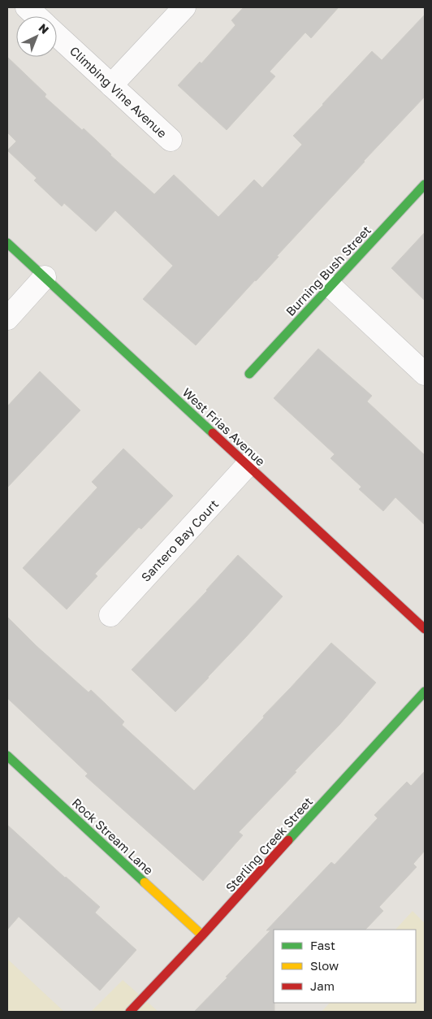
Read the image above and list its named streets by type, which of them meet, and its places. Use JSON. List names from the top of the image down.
{
  "streets": {
    "street": [
      "Climbing Vine Avenue",
      "Burning Bush Street",
      "West Frias Avenue",
      "Santero Bay Court",
      "Rock Stream Lane",
      "Sterling Creek Street"
    ]
  },
  "crossings": [
    ["West Frias Avenue", "Santero Bay Court"],
    ["Rock Stream Lane", "Sterling Creek Street"]
  ],
  "legend": ["Fast", "Slow", "Jam"],
  "north": "top right"
}
